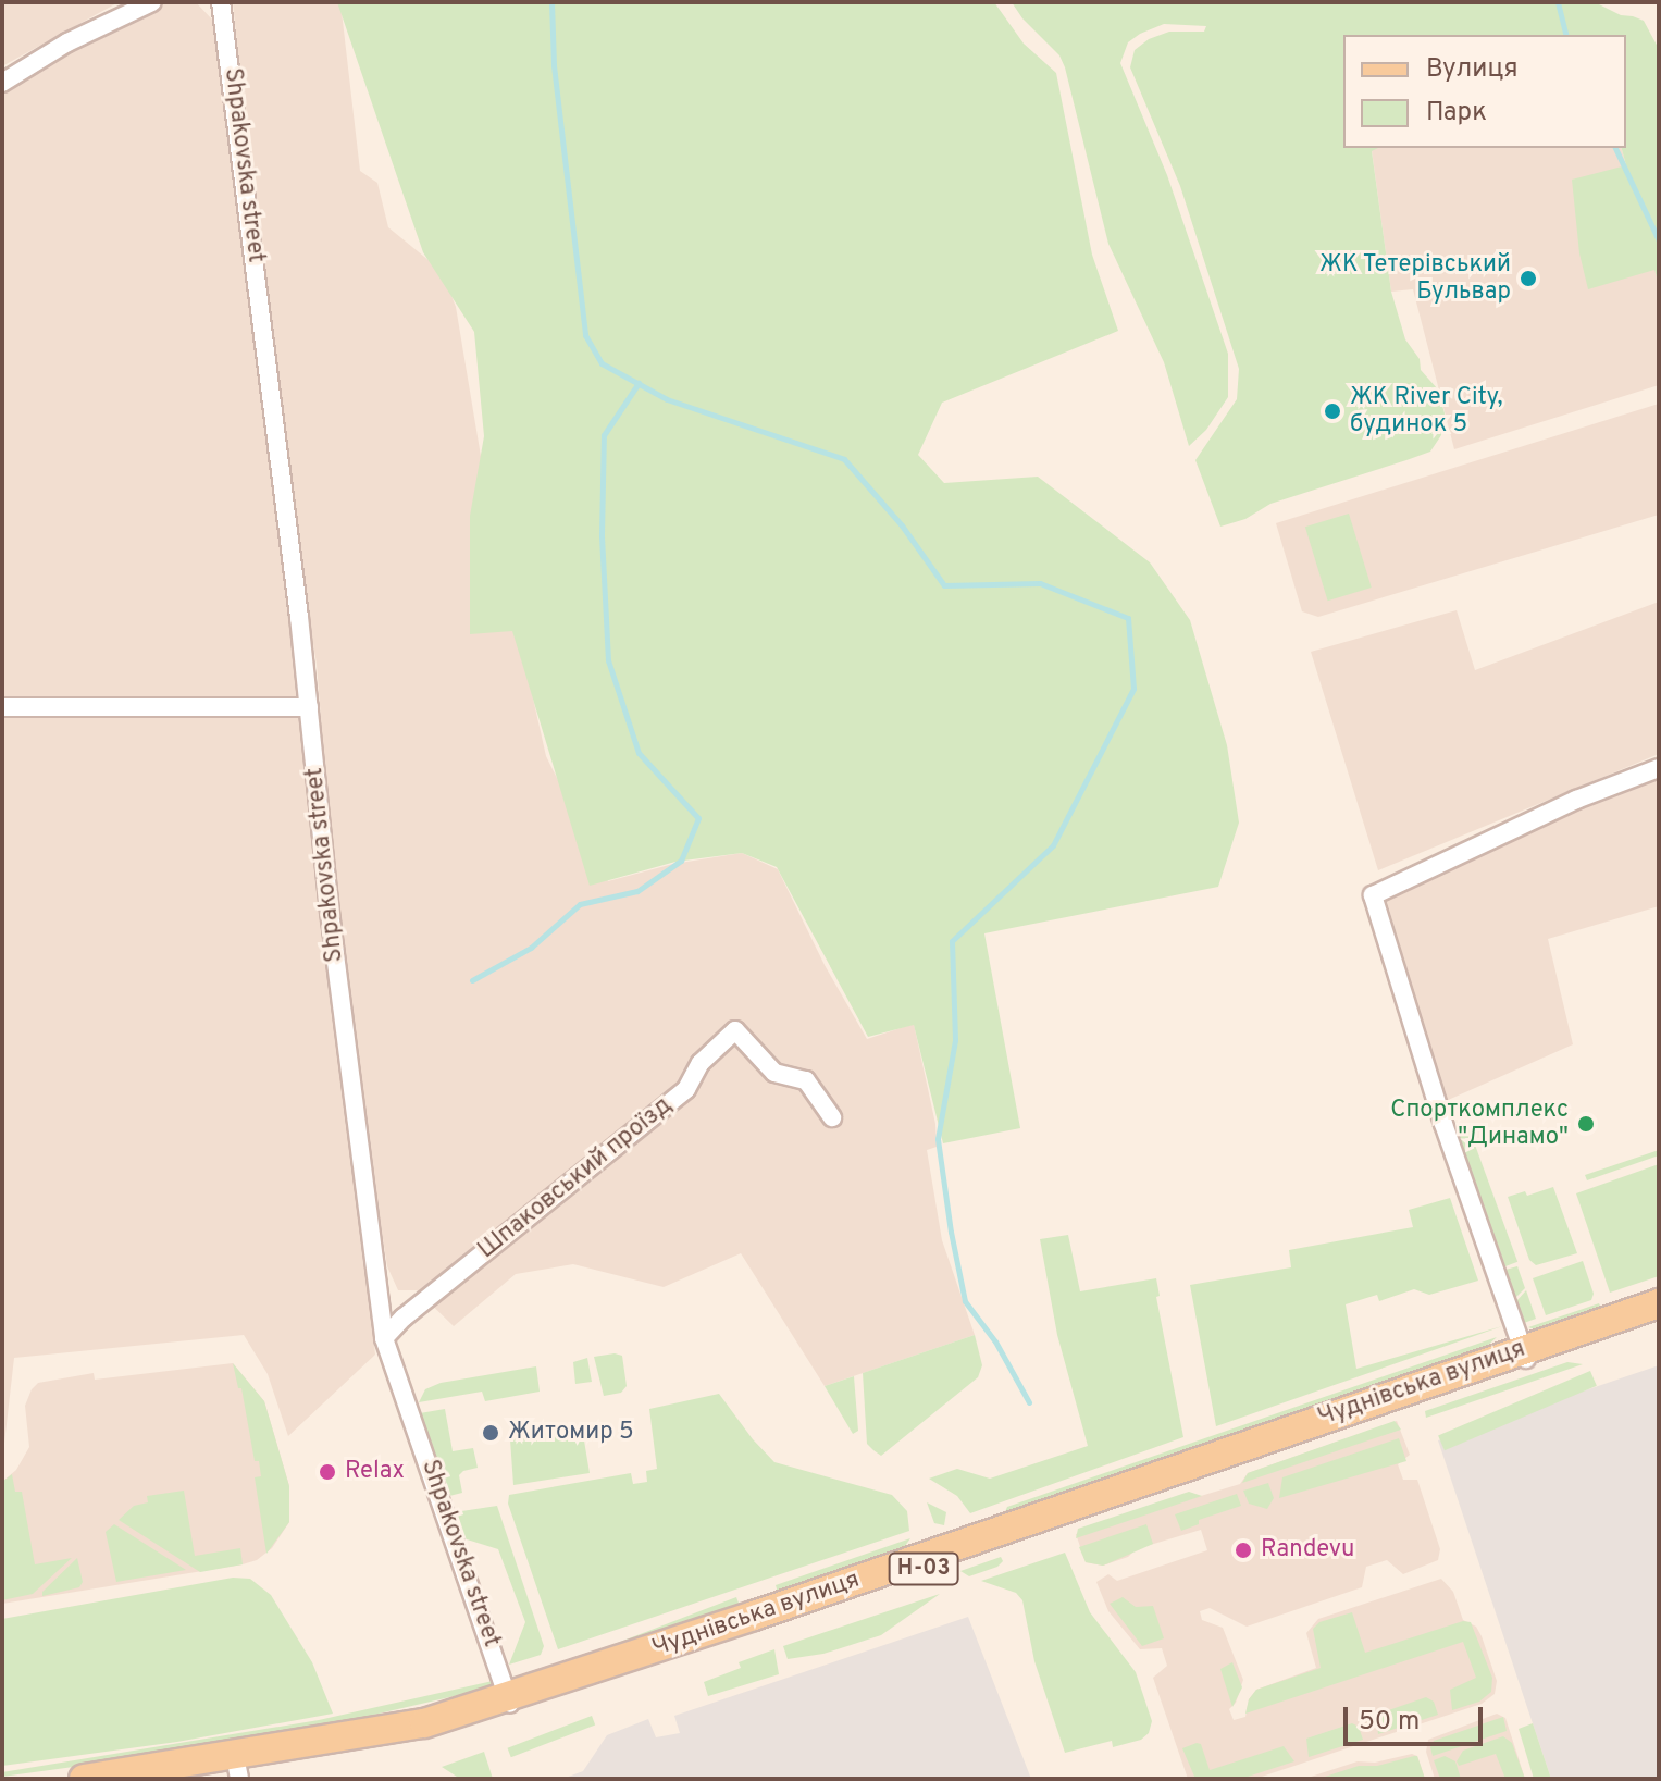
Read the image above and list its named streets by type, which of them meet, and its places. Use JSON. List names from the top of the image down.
{
  "streets": {
    "main road": ["Чуднівська вулиця", "Н-03"],
    "street": ["Shpakovska street", "Шпаковський проїзд"]
  },
  "crossings": [
    ["Shpakovska street", "Шпаковський проїзд"],
    ["Shpakovska street", "Чуднівська вулиця"]
  ],
  "places": [
    "ЖК Тетерівський Бульвар",
    "ЖК River City, будинок 5",
    "Спорткомплекс \"Динамо\"",
    "Житомир 5",
    "Relax",
    "Randevu"
  ],
  "legend": ["Вулиця", "Парк"],
  "scale_bar": "50 m"
}
